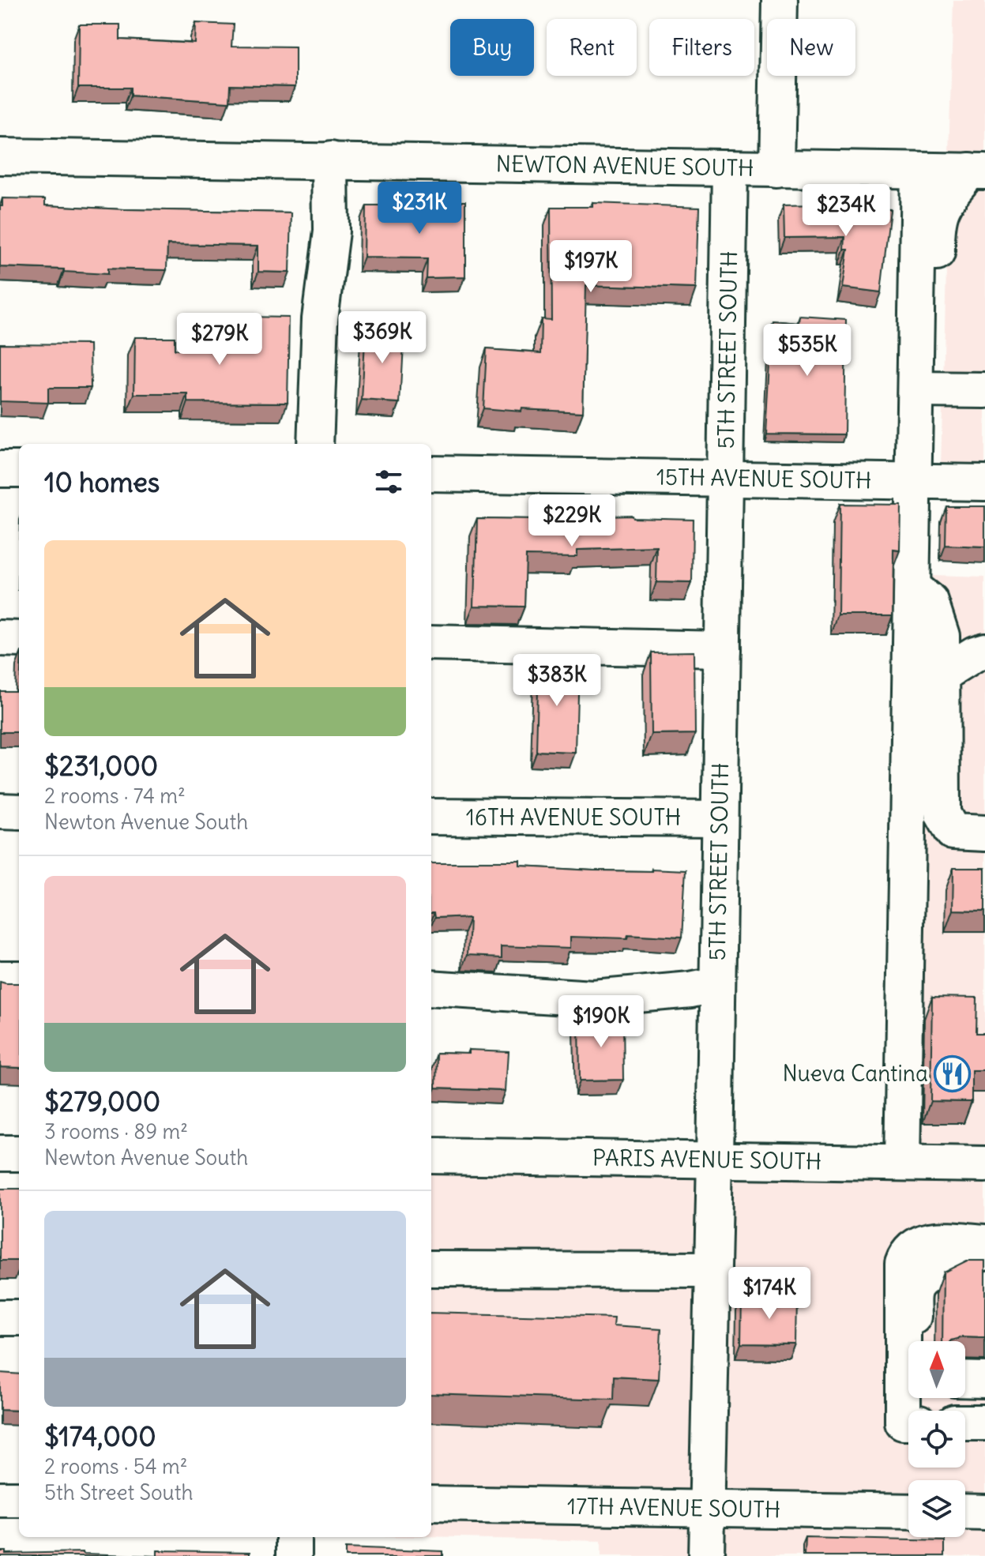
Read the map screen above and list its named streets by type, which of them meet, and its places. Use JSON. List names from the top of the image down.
{
  "streets": {
    "street": [
      "NEWTON AVENUE SOUTH",
      "5TH STREET SOUTH",
      "15TH AVENUE SOUTH",
      "16TH AVENUE SOUTH",
      "PARIS AVENUE SOUTH",
      "17TH AVENUE SOUTH"
    ]
  },
  "crossings": [
    ["NEWTON AVENUE SOUTH", "5TH STREET SOUTH"],
    ["5TH STREET SOUTH", "15TH AVENUE SOUTH"],
    ["5TH STREET SOUTH", "16TH AVENUE SOUTH"],
    ["5TH STREET SOUTH", "PARIS AVENUE SOUTH"],
    ["5TH STREET SOUTH", "17TH AVENUE SOUTH"]
  ],
  "places": {
    "restaurant": ["Nueva Cantina"]
  },
  "north": "top",
  "page": {
    "chip": [
      "Buy",
      "Rent",
      "Filters",
      "New"
    ],
    "price": [
      "$231K",
      "$234K",
      "$197K",
      "$369K",
      "$279K",
      "$535K",
      "$229K",
      "$383K",
      "$190K",
      "$174K"
    ],
    "heading": "10 homes",
    "list": [
      {
        "name": "$231,000",
        "note": "2 rooms · 74 m² · Newton Avenue South"
      },
      {
        "name": "$279,000",
        "note": "3 rooms · 89 m² · Newton Avenue South"
      },
      {
        "name": "$174,000",
        "note": "2 rooms · 54 m² · 5th Street South"
      }
    ]
  }
}
